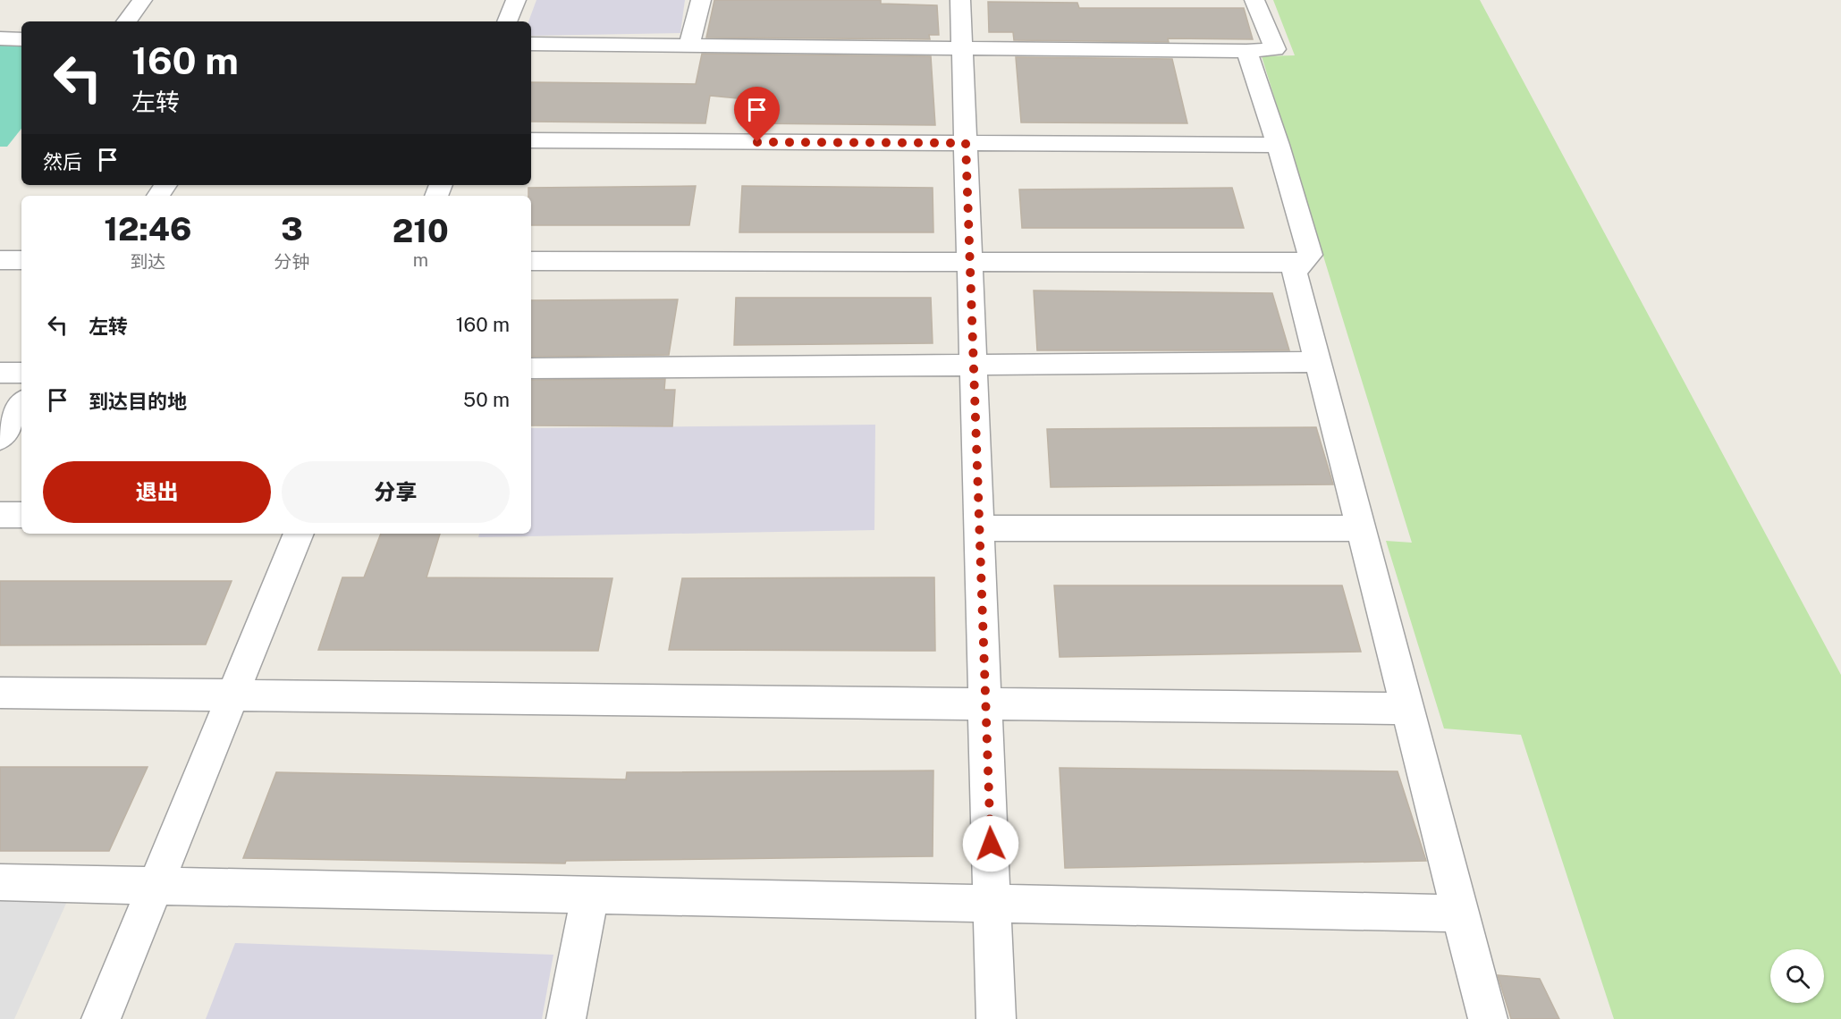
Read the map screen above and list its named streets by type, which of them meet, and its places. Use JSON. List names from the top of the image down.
{
  "page": {
    "turn": ["160 m", "左转"],
    "then": "然后",
    "eta": [
      "12:46",
      "到达",
      "3",
      "分钟",
      "210",
      "m"
    ],
    "list": [
      {
        "name": "左转",
        "value": "160 m"
      },
      {
        "name": "到达目的地",
        "value": "50 m"
      }
    ],
    "buttons": ["退出", "分享"]
  }
}
